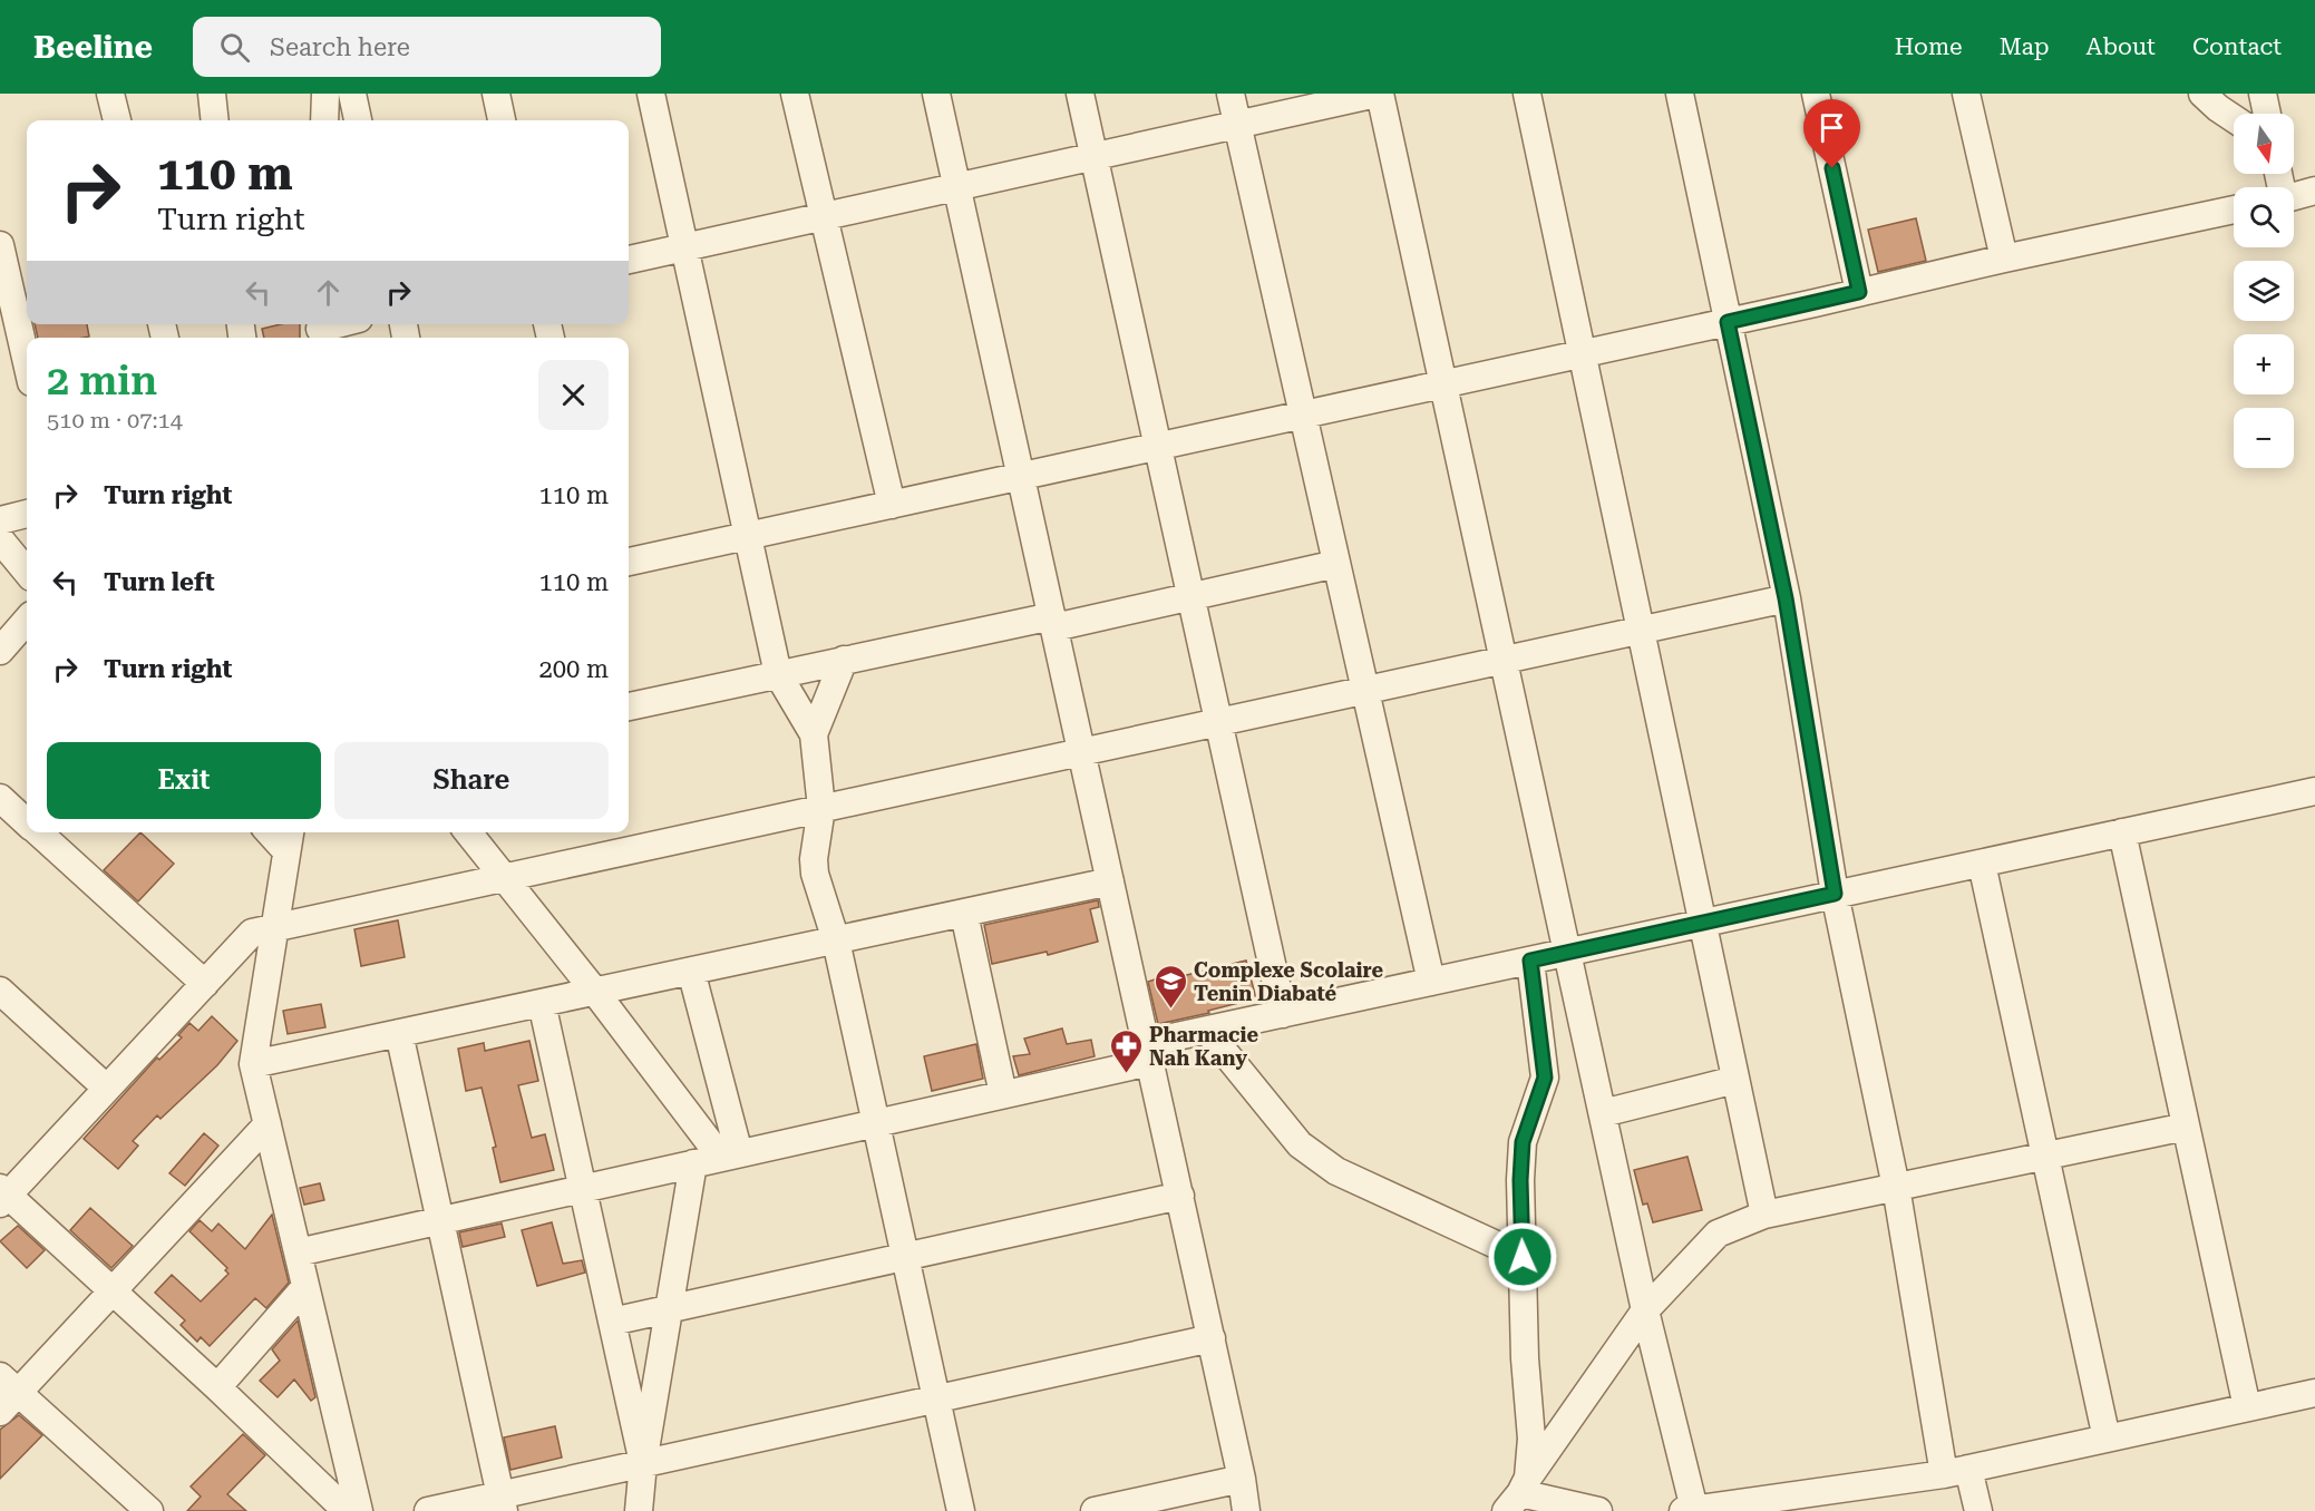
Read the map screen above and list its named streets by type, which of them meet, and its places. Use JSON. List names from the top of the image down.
{
  "places": {
    "school or university": ["Complexe Scolaire Tenin Diabaté"],
    "pharmacy": ["Pharmacie Nah Kany"]
  },
  "north": "bottom",
  "page": {
    "header": "Beeline",
    "search": "Search here",
    "nav": [
      "Home",
      "Map",
      "About",
      "Contact"
    ],
    "map_buttons": ["+", "−"],
    "turn": ["110 m", "Turn right"],
    "heading": ["2 min", "510 m · 07:14"],
    "list": [
      {
        "name": "Turn right",
        "value": "110 m"
      },
      {
        "name": "Turn left",
        "value": "110 m"
      },
      {
        "name": "Turn right",
        "value": "200 m"
      }
    ],
    "buttons": ["Exit", "Share"]
  }
}
